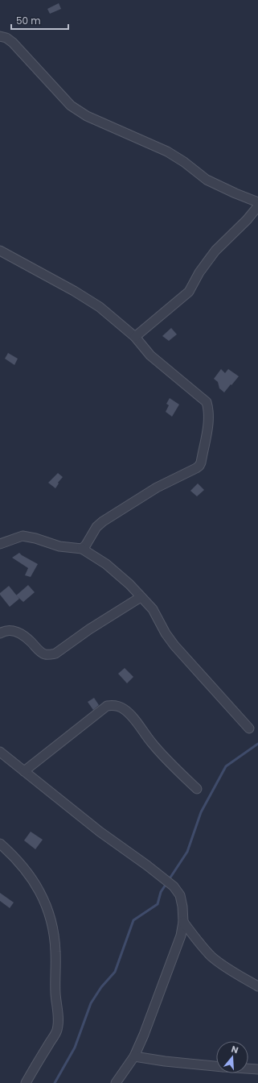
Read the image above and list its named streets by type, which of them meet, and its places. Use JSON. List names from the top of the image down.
{
  "scale_bar": "50 m",
  "north": "top"
}
